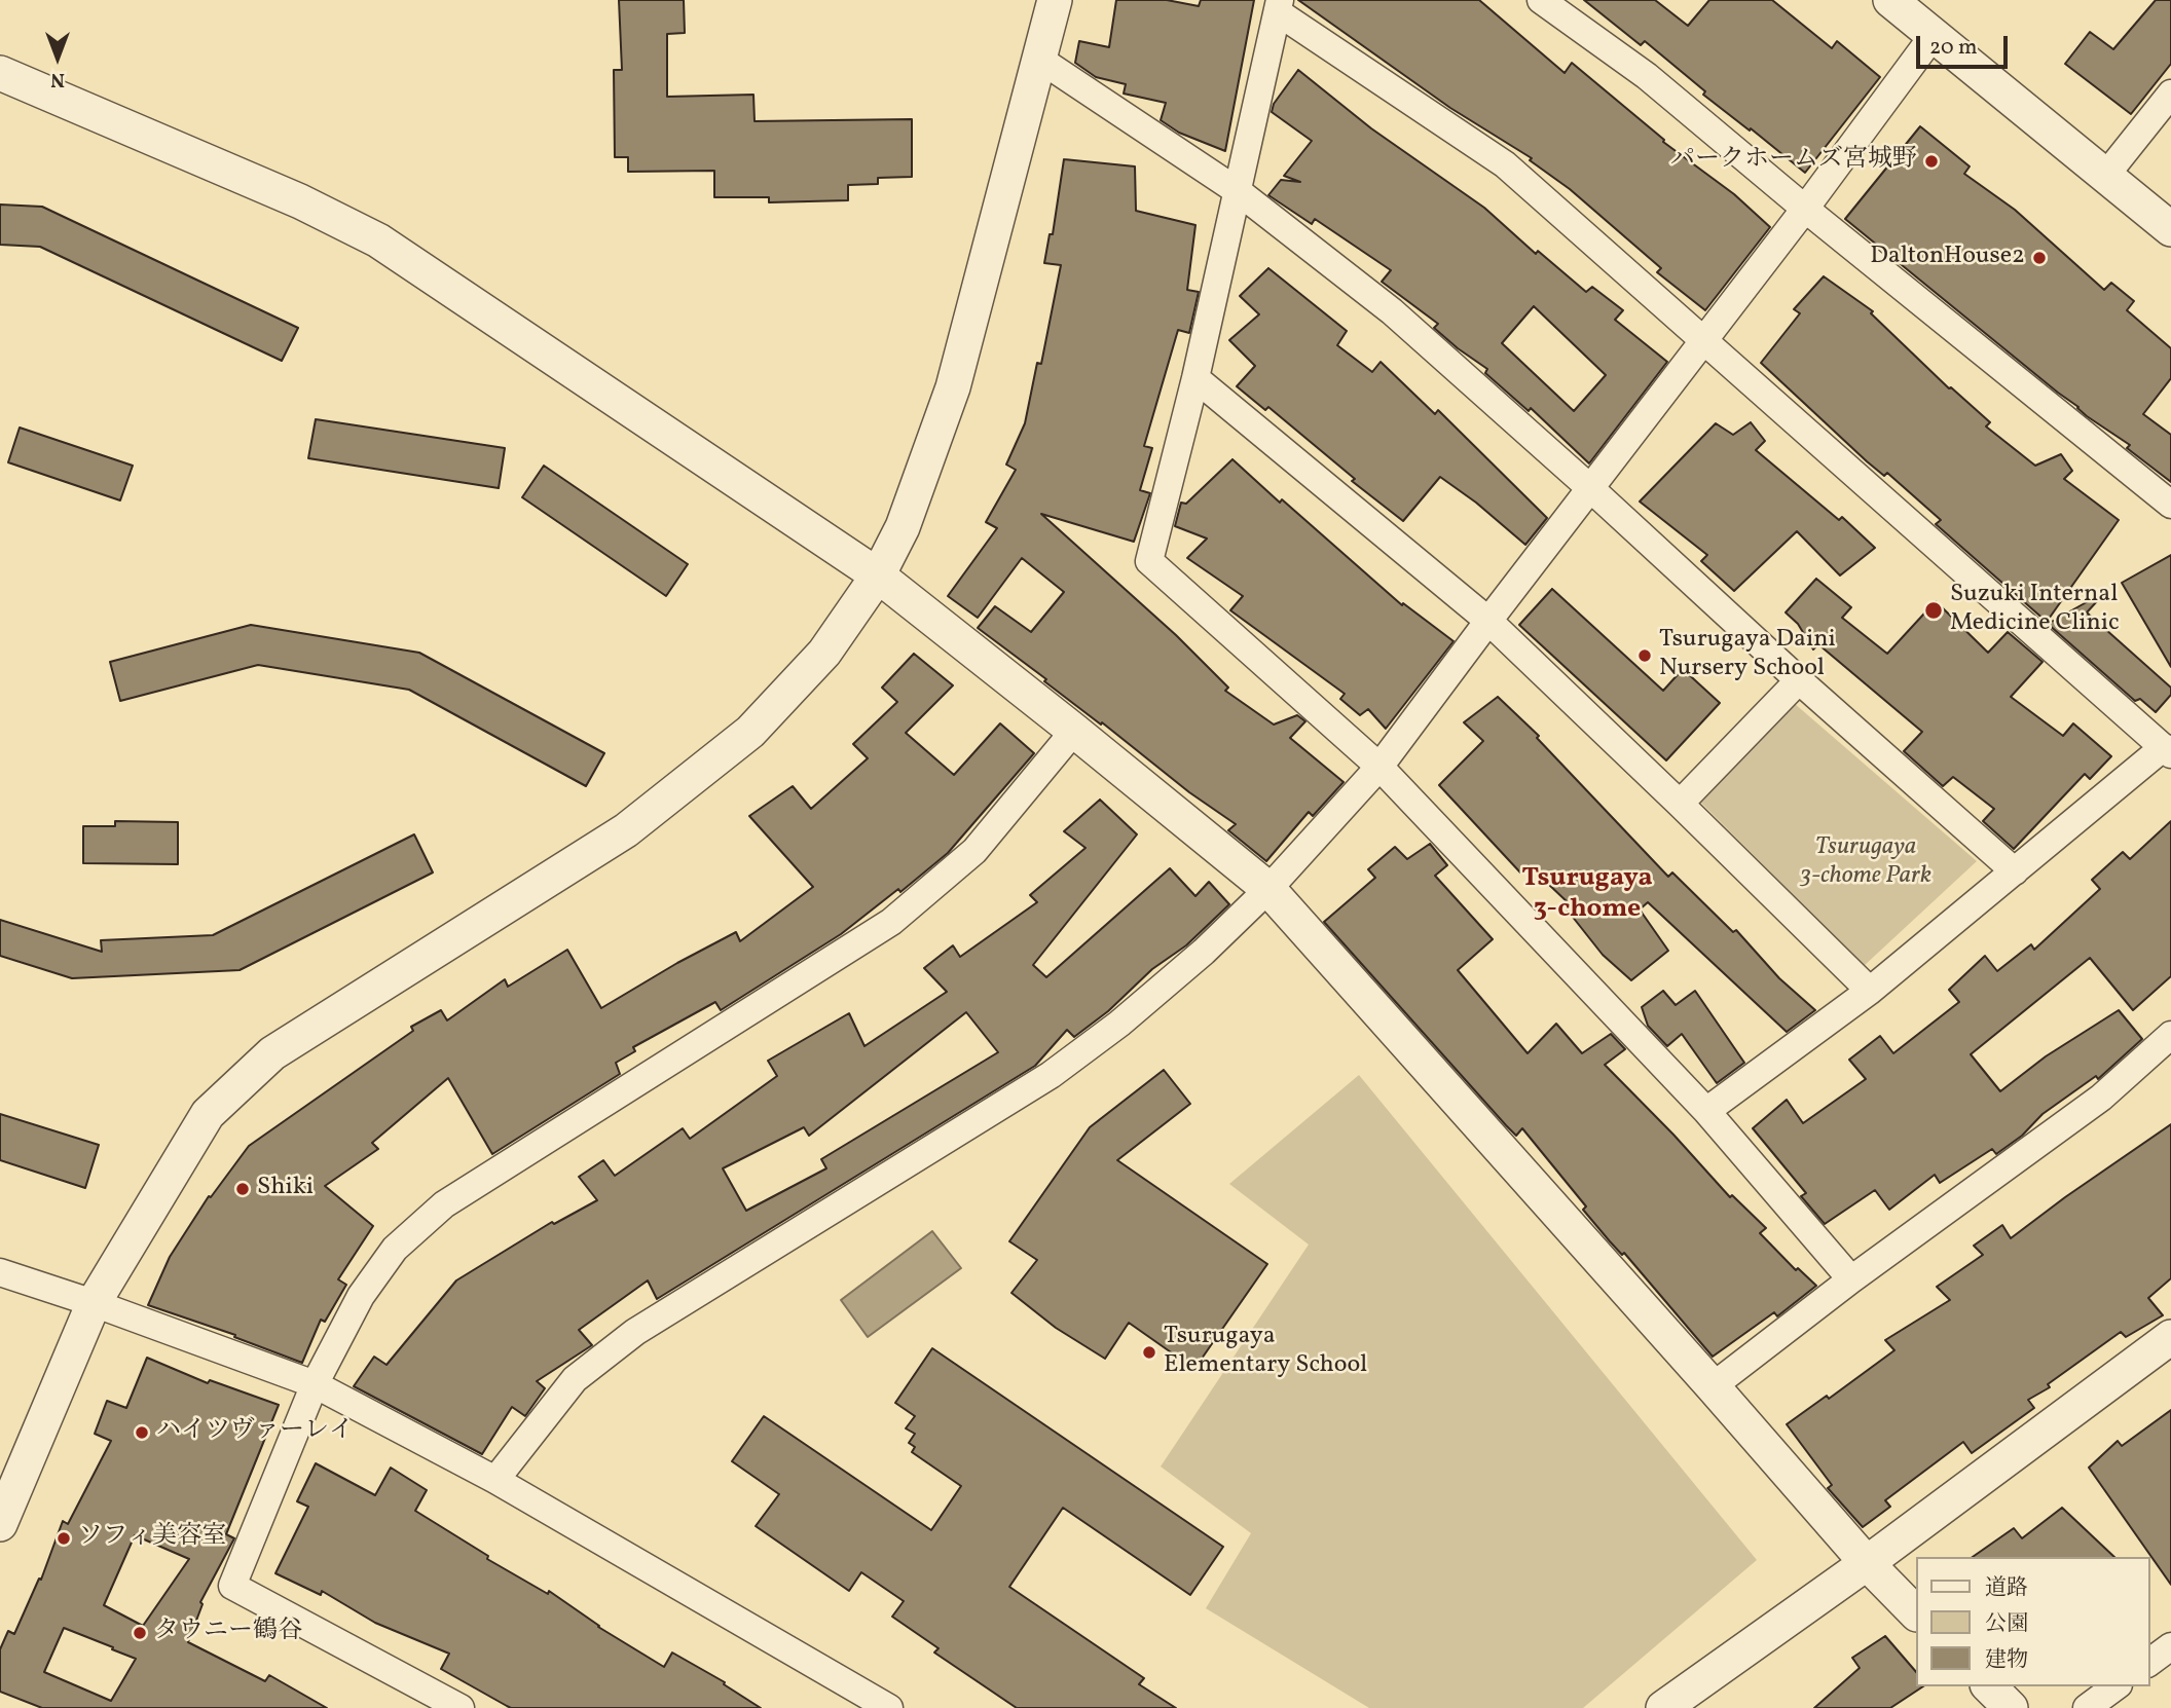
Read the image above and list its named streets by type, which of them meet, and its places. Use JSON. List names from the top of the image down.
{
  "districts": ["Tsurugaya 3-chome"],
  "parks": ["Tsurugaya 3-chome Park"],
  "places": [
    "パークホームズ宮城野",
    "DaltonHouse2",
    "Suzuki Internal Medicine Clinic",
    "Tsurugaya Daini Nursery School",
    "Shiki",
    "Tsurugaya Elementary School",
    "ハイツヴァーレイ",
    "ソフィ美容室",
    "タウニー鶴谷"
  ],
  "legend": ["道路", "公園", "建物"],
  "scale_bar": "20 m",
  "north": "bottom"
}
